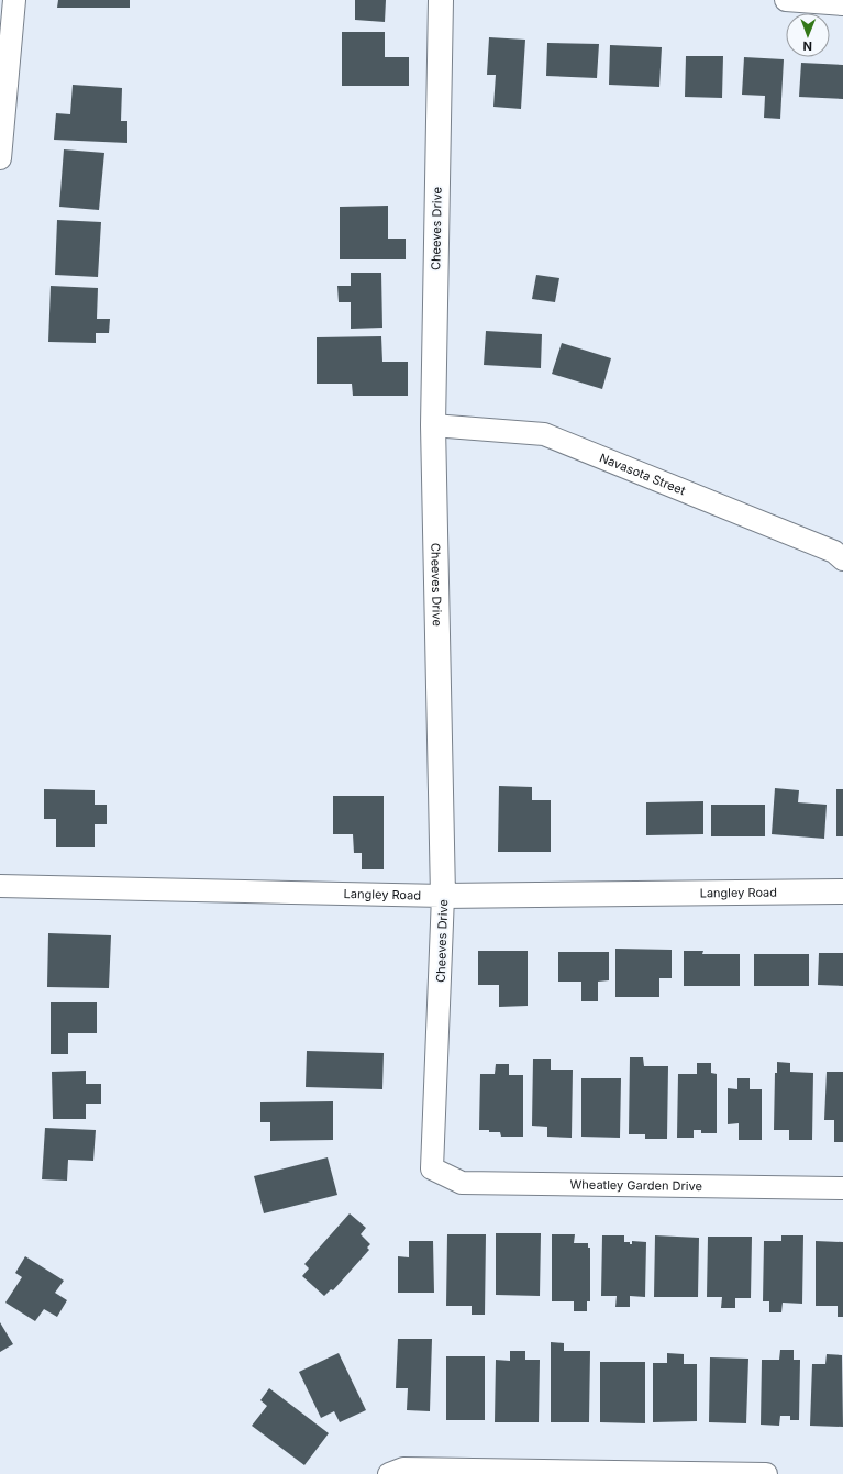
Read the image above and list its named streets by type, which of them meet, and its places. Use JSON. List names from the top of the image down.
{
  "streets": {
    "street": [
      "Cheeves Drive",
      "Navasota Street",
      "Langley Road",
      "Wheatley Garden Drive"
    ]
  },
  "crossings": [
    ["Cheeves Drive", "Navasota Street"],
    ["Cheeves Drive", "Langley Road"],
    ["Cheeves Drive", "Wheatley Garden Drive"]
  ],
  "north": "bottom"
}
